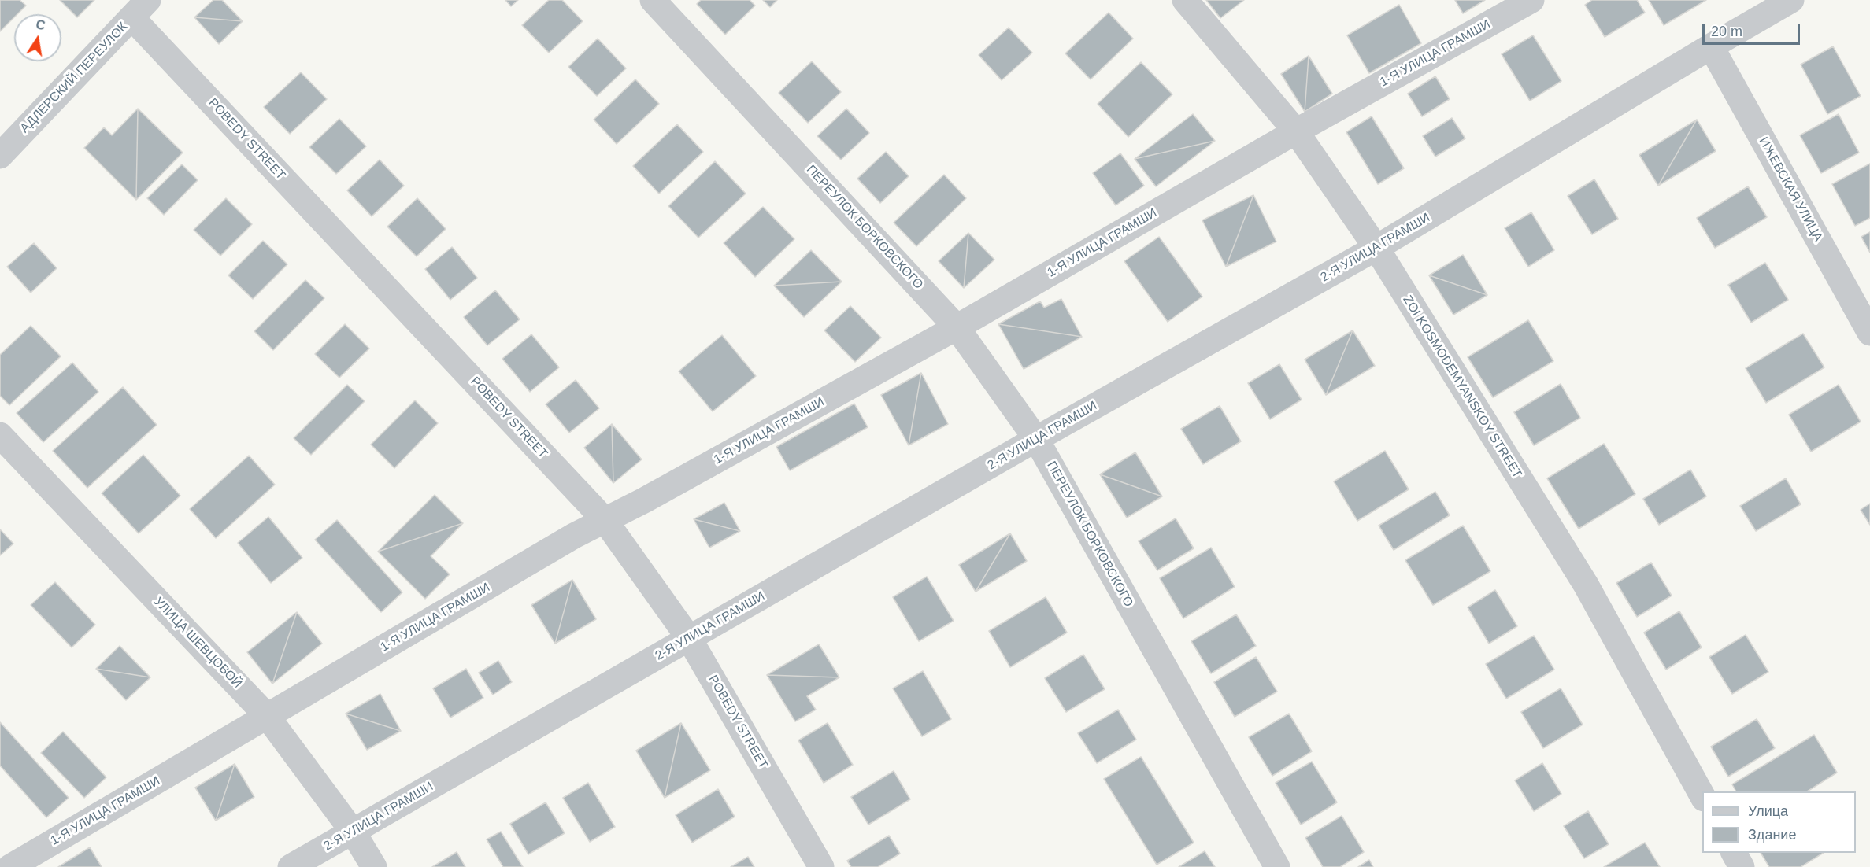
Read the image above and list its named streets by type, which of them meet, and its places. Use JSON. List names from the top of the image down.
{
  "streets": {
    "street": [
      "1-Я УЛИЦА ГРАМШИ",
      "АДЛЕРСКИЙ ПЕРЕУЛОК",
      "POBEDY STREET",
      "ИЖЕВСКАЯ УЛИЦА",
      "ПЕРЕУЛОК БОРКОВСКОГО",
      "2-Я УЛИЦА ГРАМШИ",
      "ZOI KOSMODEMYANSKOY STREET",
      "УЛИЦА ШЕВЦОВОЙ"
    ]
  },
  "crossings": [
    ["1-Я УЛИЦА ГРАМШИ", "POBEDY STREET"],
    ["1-Я УЛИЦА ГРАМШИ", "ПЕРЕУЛОК БОРКОВСКОГО"],
    ["1-Я УЛИЦА ГРАМШИ", "ZOI KOSMODEMYANSKOY STREET"],
    ["1-Я УЛИЦА ГРАМШИ", "УЛИЦА ШЕВЦОВОЙ"],
    ["АДЛЕРСКИЙ ПЕРЕУЛОК", "POBEDY STREET"],
    ["POBEDY STREET", "2-Я УЛИЦА ГРАМШИ"],
    ["ИЖЕВСКАЯ УЛИЦА", "2-Я УЛИЦА ГРАМШИ"],
    ["ПЕРЕУЛОК БОРКОВСКОГО", "2-Я УЛИЦА ГРАМШИ"],
    ["2-Я УЛИЦА ГРАМШИ", "ZOI KOSMODEMYANSKOY STREET"],
    ["2-Я УЛИЦА ГРАМШИ", "УЛИЦА ШЕВЦОВОЙ"]
  ],
  "legend": ["Улица", "Здание"],
  "scale_bar": "20 m",
  "north": "top"
}
